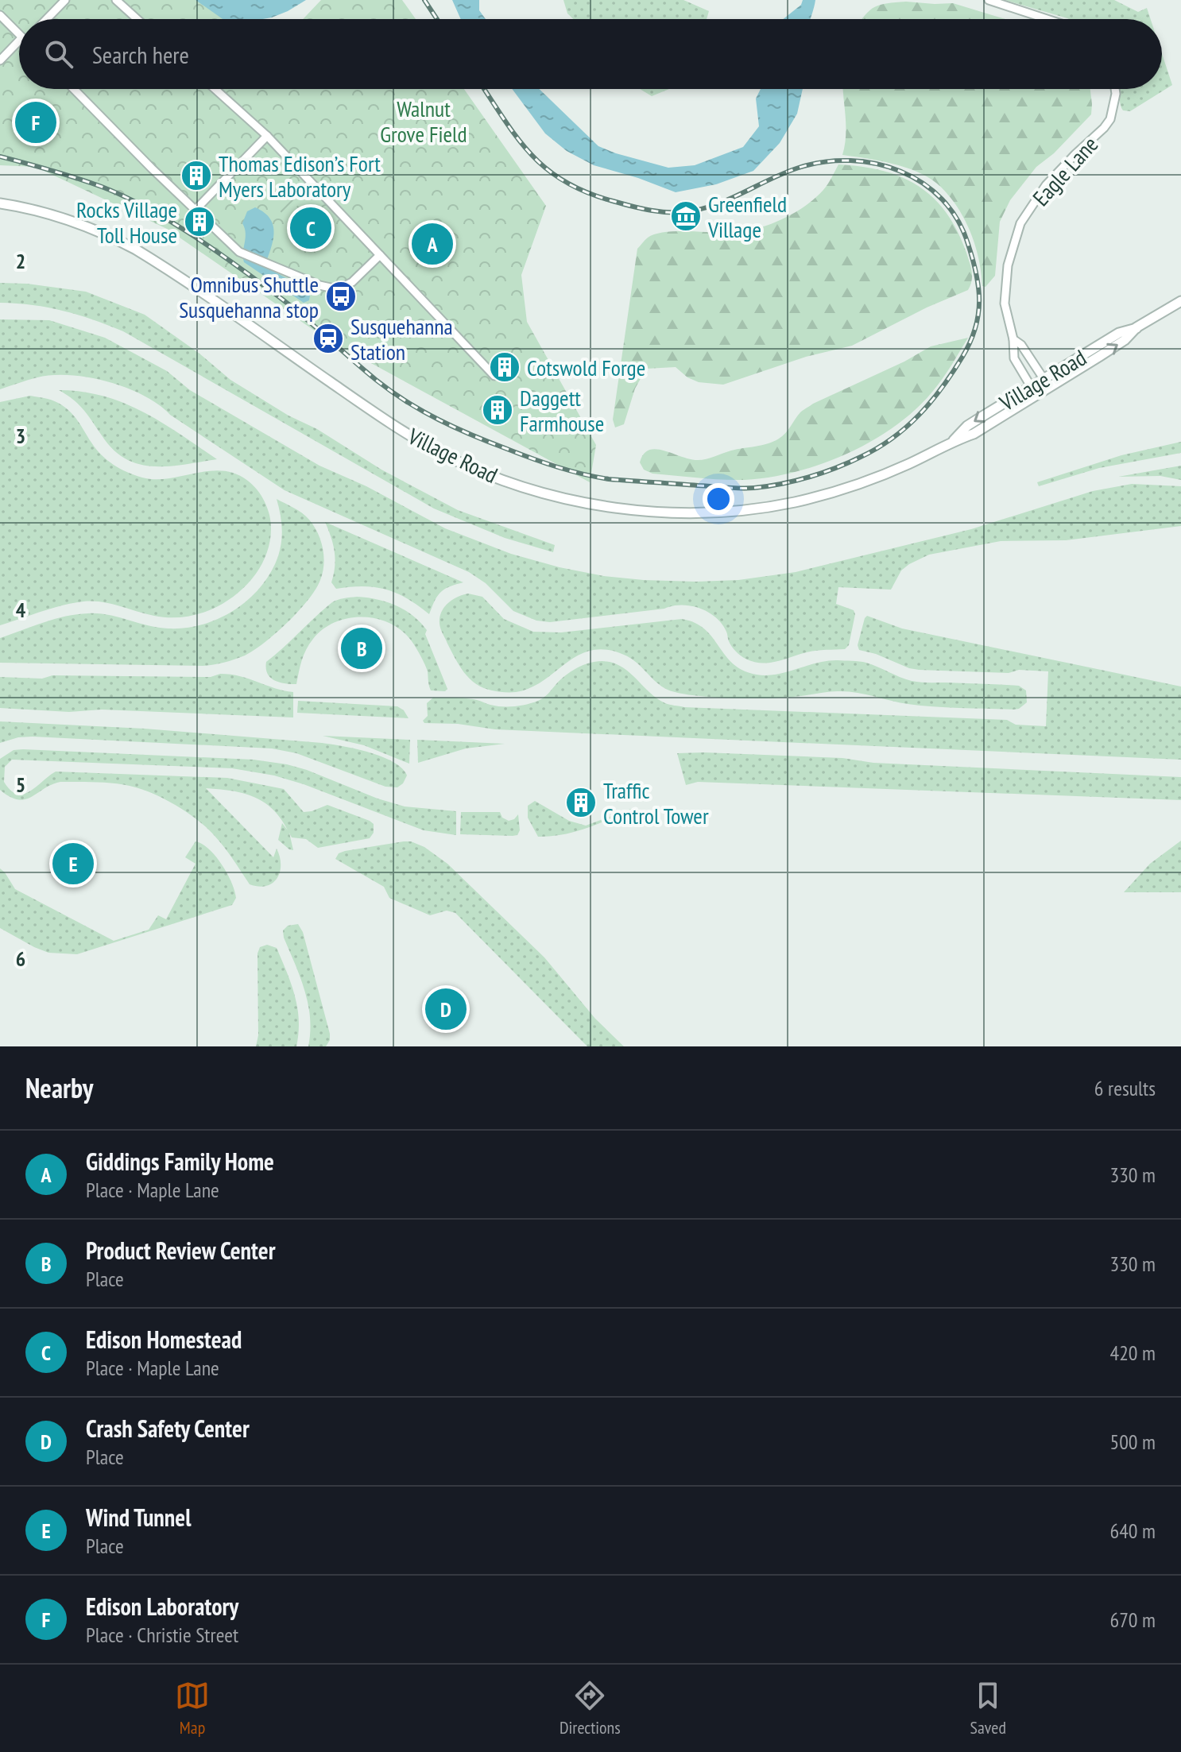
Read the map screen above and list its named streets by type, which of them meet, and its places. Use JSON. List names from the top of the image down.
{
  "streets": {
    "street": ["Eagle Lane", "Village Road"]
  },
  "crossings": [
    ["Eagle Lane", "Village Road"]
  ],
  "parks": ["Walnut Grove Field"],
  "places": {
    "building": [
      "Thomas Edison’s Fort Myers Laboratory",
      "Rocks Village Toll House",
      "Cotswold Forge",
      "Daggett Farmhouse",
      "Traffic Control Tower"
    ],
    "museum": ["Greenfield Village"],
    "bus stop": ["Omnibus Shuttle Susquehanna stop"],
    "station": ["Susquehanna Station"]
  },
  "page": {
    "search": "Search here",
    "pins": [
      "F",
      "C",
      "A",
      "B",
      "E",
      "D"
    ],
    "heading": ["Nearby", "6 results"],
    "list": [
      {
        "mark": "A",
        "name": "Giddings Family Home",
        "note": "Place · Maple Lane",
        "value": "330 m"
      },
      {
        "mark": "B",
        "name": "Product Review Center",
        "note": "Place",
        "value": "330 m"
      },
      {
        "mark": "C",
        "name": "Edison Homestead",
        "note": "Place · Maple Lane",
        "value": "420 m"
      },
      {
        "mark": "D",
        "name": "Crash Safety Center",
        "note": "Place",
        "value": "500 m"
      },
      {
        "mark": "E",
        "name": "Wind Tunnel",
        "note": "Place",
        "value": "640 m"
      },
      {
        "mark": "F",
        "name": "Edison Laboratory",
        "note": "Place · Christie Street",
        "value": "670 m"
      }
    ],
    "nav": ["Map", "Directions", "Saved"]
  },
  "grid": {
    "rows": [
      "2",
      "3",
      "4",
      "5",
      "6"
    ]
  }
}
